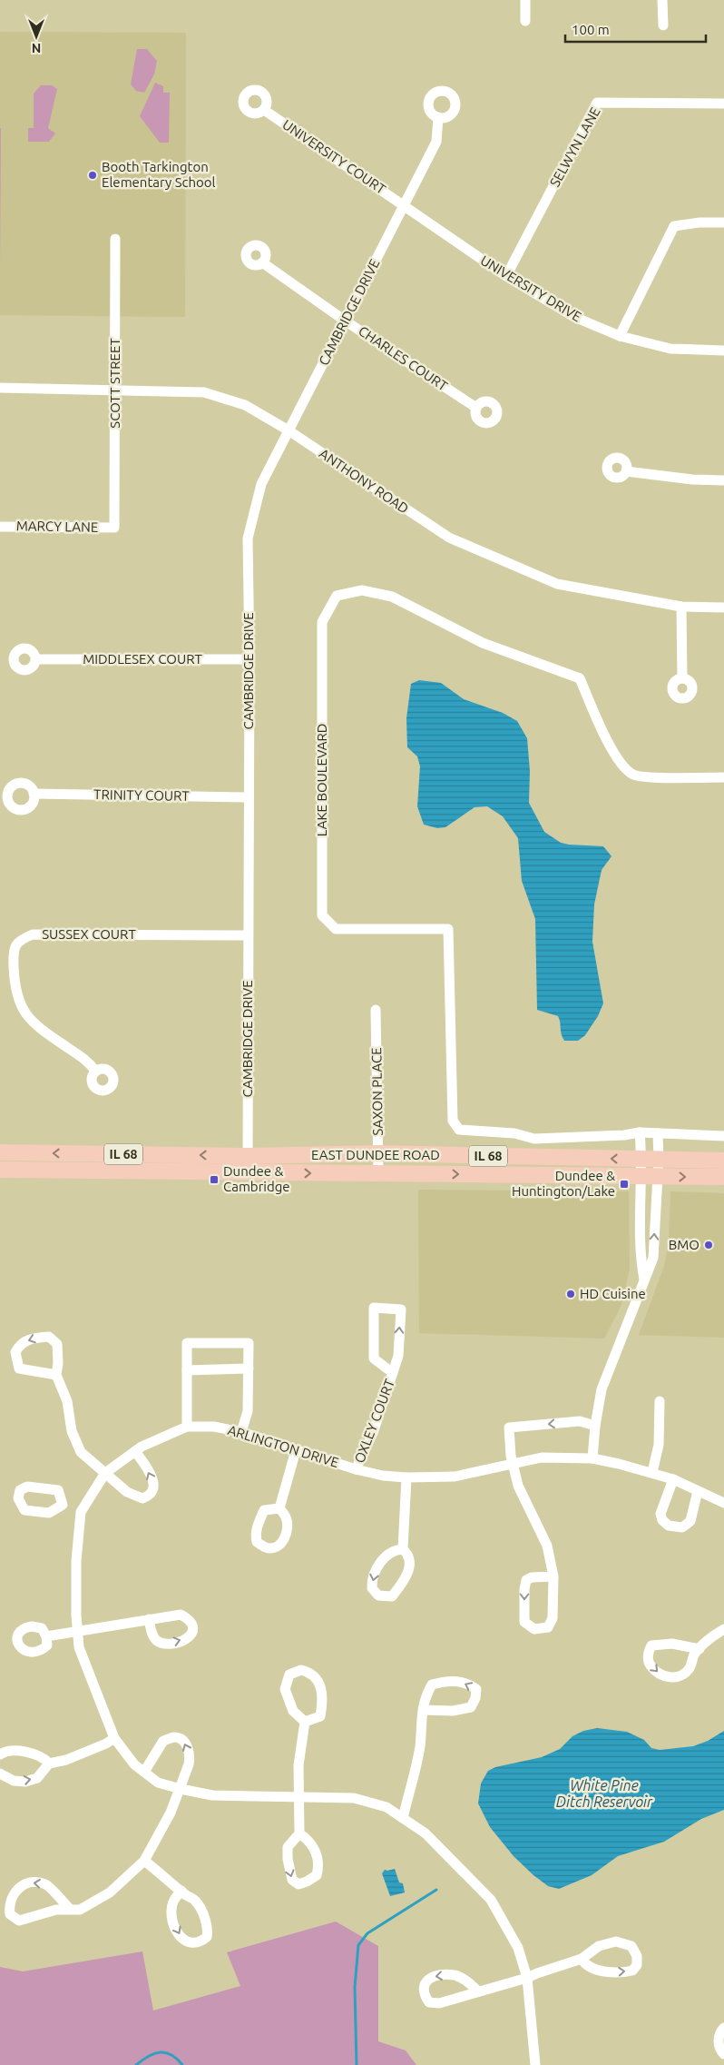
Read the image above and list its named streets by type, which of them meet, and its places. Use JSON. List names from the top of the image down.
{
  "streets": {
    "main road": ["IL 68", "EAST DUNDEE ROAD"],
    "street": [
      "SELWYN LANE",
      "UNIVERSITY COURT",
      "UNIVERSITY DRIVE",
      "CAMBRIDGE DRIVE",
      "CHARLES COURT",
      "SCOTT STREET",
      "ANTHONY ROAD",
      "MARCY LANE",
      "MIDDLESEX COURT",
      "LAKE BOULEVARD",
      "TRINITY COURT",
      "SUSSEX COURT",
      "SAXON PLACE",
      "OXLEY COURT",
      "ARLINGTON DRIVE"
    ]
  },
  "crossings": [
    ["SELWYN LANE", "UNIVERSITY DRIVE"],
    ["UNIVERSITY COURT", "UNIVERSITY DRIVE"],
    ["UNIVERSITY COURT", "CAMBRIDGE DRIVE"],
    ["UNIVERSITY DRIVE", "CAMBRIDGE DRIVE"],
    ["CAMBRIDGE DRIVE", "CHARLES COURT"],
    ["CAMBRIDGE DRIVE", "ANTHONY ROAD"],
    ["CAMBRIDGE DRIVE", "MIDDLESEX COURT"],
    ["CAMBRIDGE DRIVE", "TRINITY COURT"],
    ["CAMBRIDGE DRIVE", "SUSSEX COURT"],
    ["CAMBRIDGE DRIVE", "EAST DUNDEE ROAD"],
    ["SCOTT STREET", "ANTHONY ROAD"],
    ["SCOTT STREET", "MARCY LANE"],
    ["SAXON PLACE", "EAST DUNDEE ROAD"],
    ["OXLEY COURT", "ARLINGTON DRIVE"]
  ],
  "water": ["White Pine Ditch Reservoir"],
  "places": {
    "other": ["Booth Tarkington Elementary School", "BMO", "HD Cuisine"],
    "transit": ["Dundee & Cambridge", "Dundee & Huntington/Lake"]
  },
  "scale_bar": "100 m",
  "north": "bottom"
}
